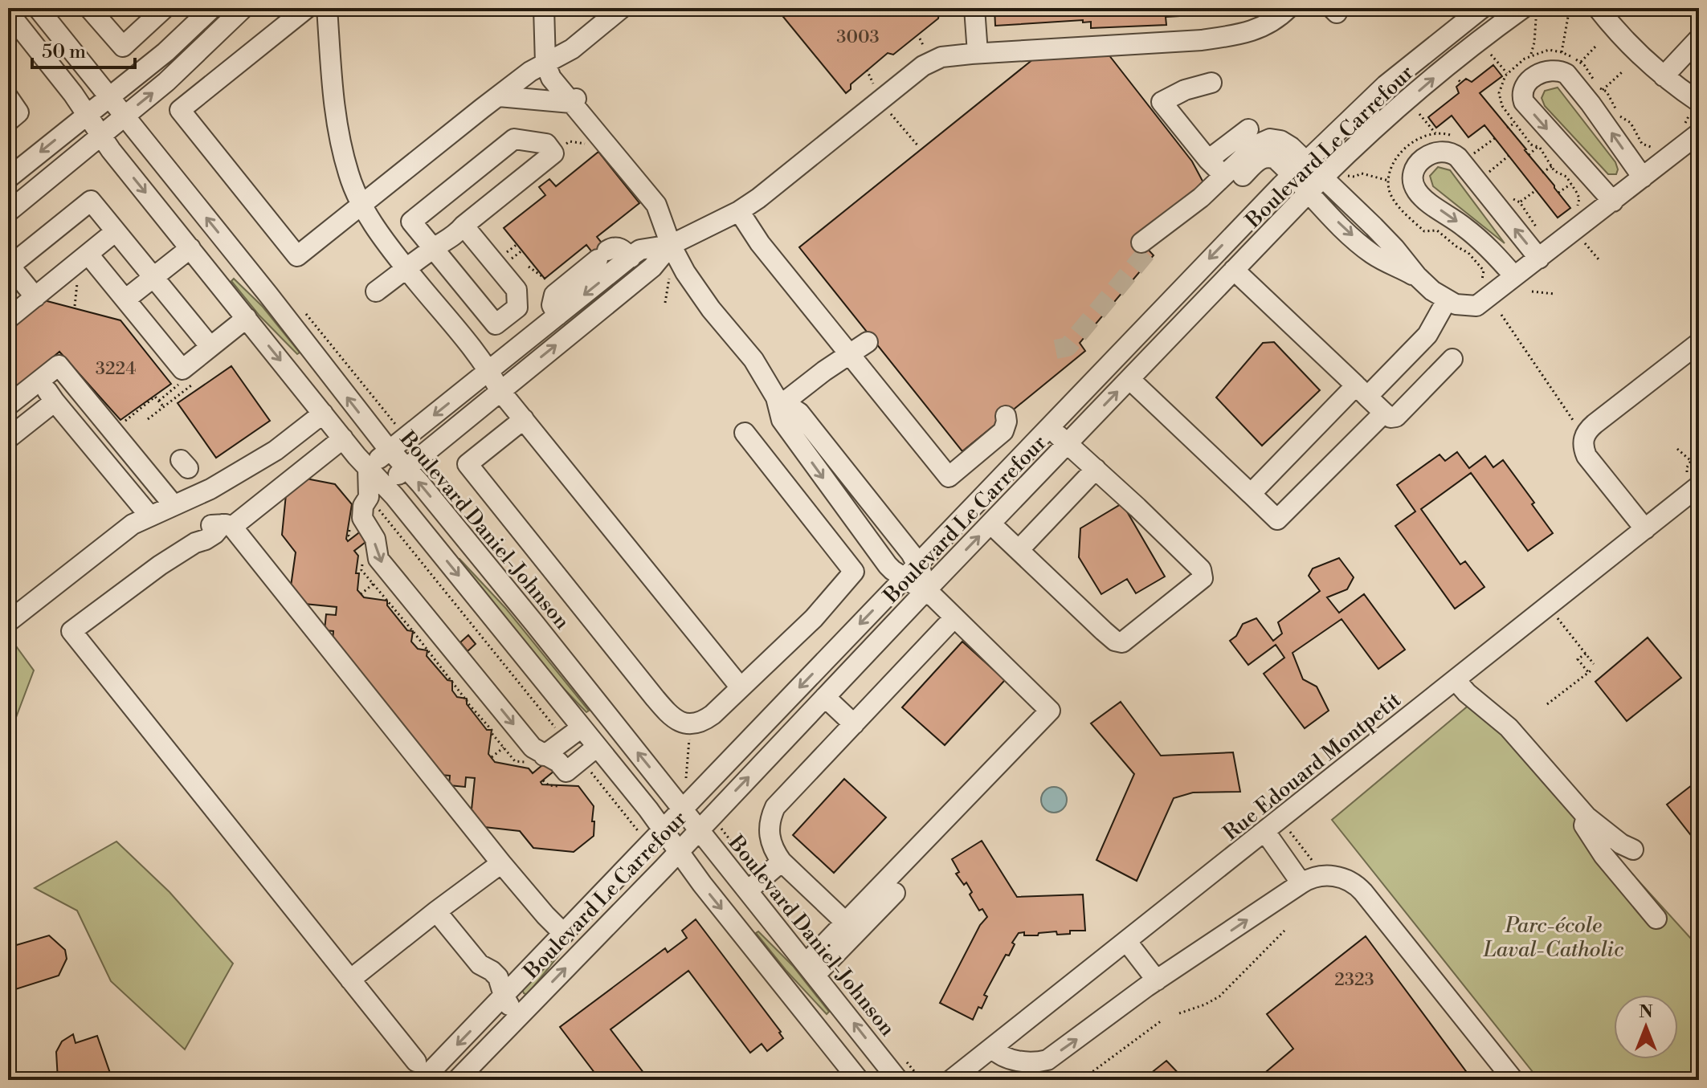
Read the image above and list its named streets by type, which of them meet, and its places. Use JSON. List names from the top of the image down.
{
  "streets": {
    "street": ["Boulevard Le Carrefour", "Boulevard Daniel-Johnson", "Rue Edouard Montpetit"]
  },
  "crossings": [
    ["Boulevard Le Carrefour", "Boulevard Daniel-Johnson"]
  ],
  "parks": ["Parc-école Laval-Catholic"],
  "house_numbers": ["3003", "3224", "2323"],
  "scale_bar": "50 m",
  "north": "top"
}
